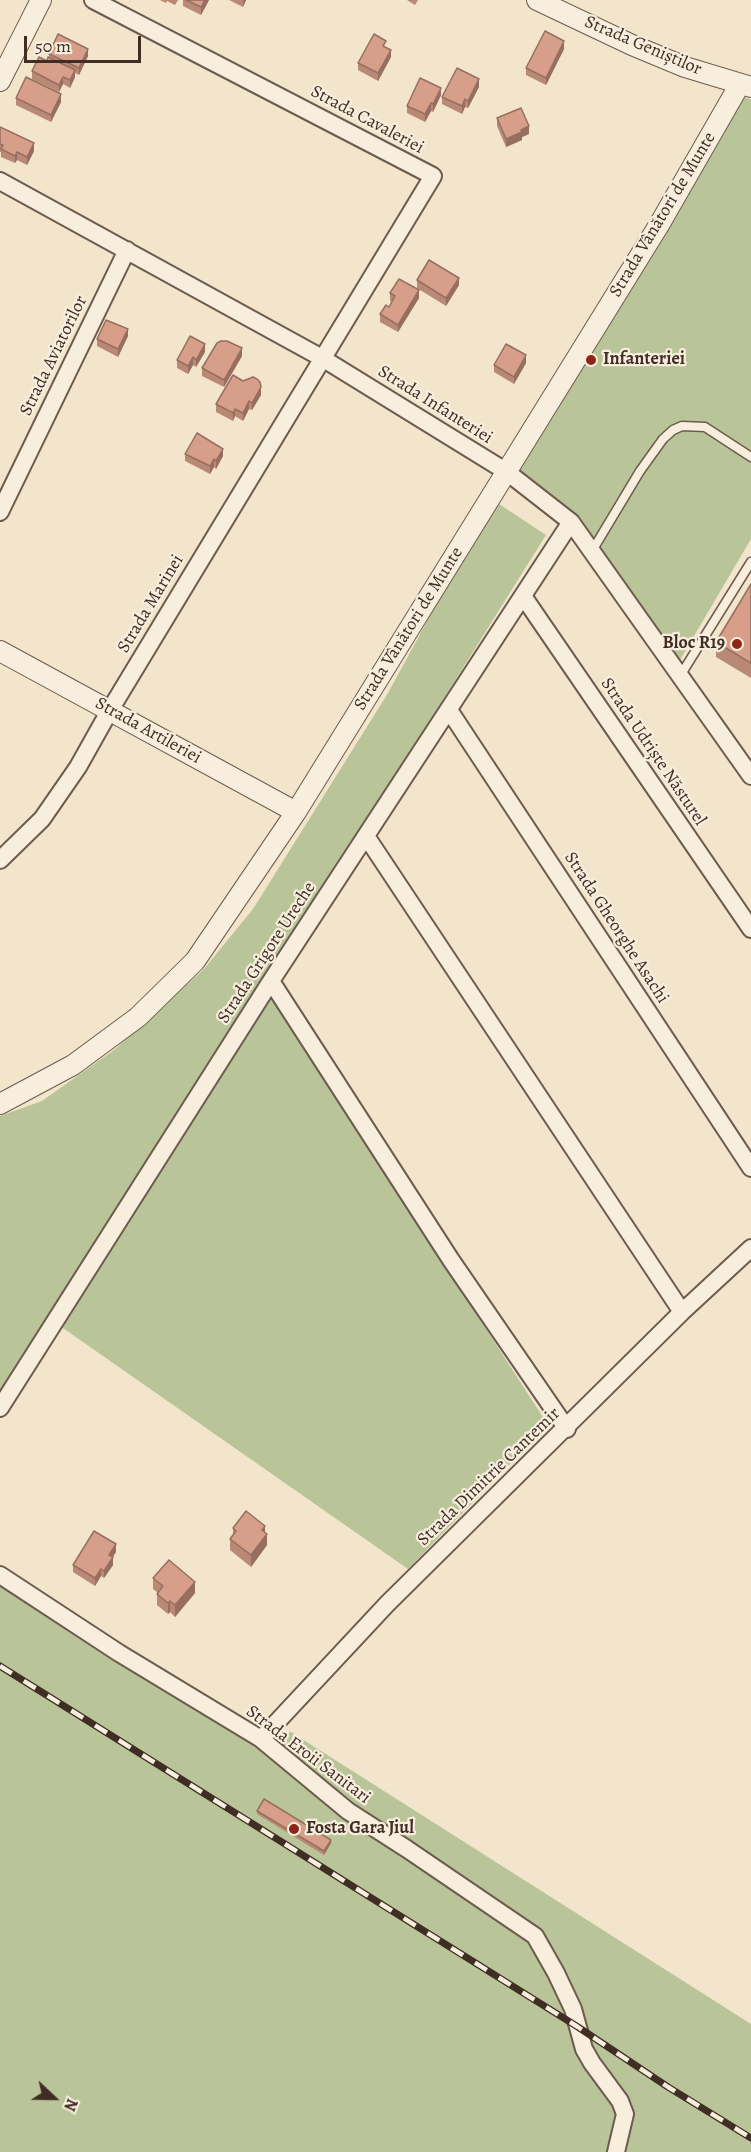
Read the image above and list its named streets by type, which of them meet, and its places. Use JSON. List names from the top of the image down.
{
  "streets": {
    "street": [
      "Strada Geniștilor",
      "Strada Cavaleriei",
      "Strada Vânători de Munte",
      "Strada Aviatorilor",
      "Strada Infanteriei",
      "Strada Marinei",
      "Strada Artileriei",
      "Strada Udriște Năsturel",
      "Strada Gheorghe Asachi",
      "Strada Grigore Ureche",
      "Strada Dimitrie Cantemir",
      "Strada Eroii Sanitari"
    ]
  },
  "crossings": [
    ["Strada Geniștilor", "Strada Vânători de Munte"],
    ["Strada Cavaleriei", "Strada Infanteriei"],
    ["Strada Cavaleriei", "Strada Marinei"],
    ["Strada Vânători de Munte", "Strada Infanteriei"],
    ["Strada Vânători de Munte", "Strada Artileriei"],
    ["Strada Aviatorilor", "Strada Infanteriei"],
    ["Strada Infanteriei", "Strada Marinei"],
    ["Strada Infanteriei", "Strada Grigore Ureche"],
    ["Strada Marinei", "Strada Artileriei"],
    ["Strada Udriște Năsturel", "Strada Grigore Ureche"],
    ["Strada Gheorghe Asachi", "Strada Grigore Ureche"],
    ["Strada Dimitrie Cantemir", "Strada Eroii Sanitari"]
  ],
  "places": ["Infanteriei", "Bloc R19", "Fosta Gara Jiul"],
  "scale_bar": "50 m",
  "north": "right"
}
